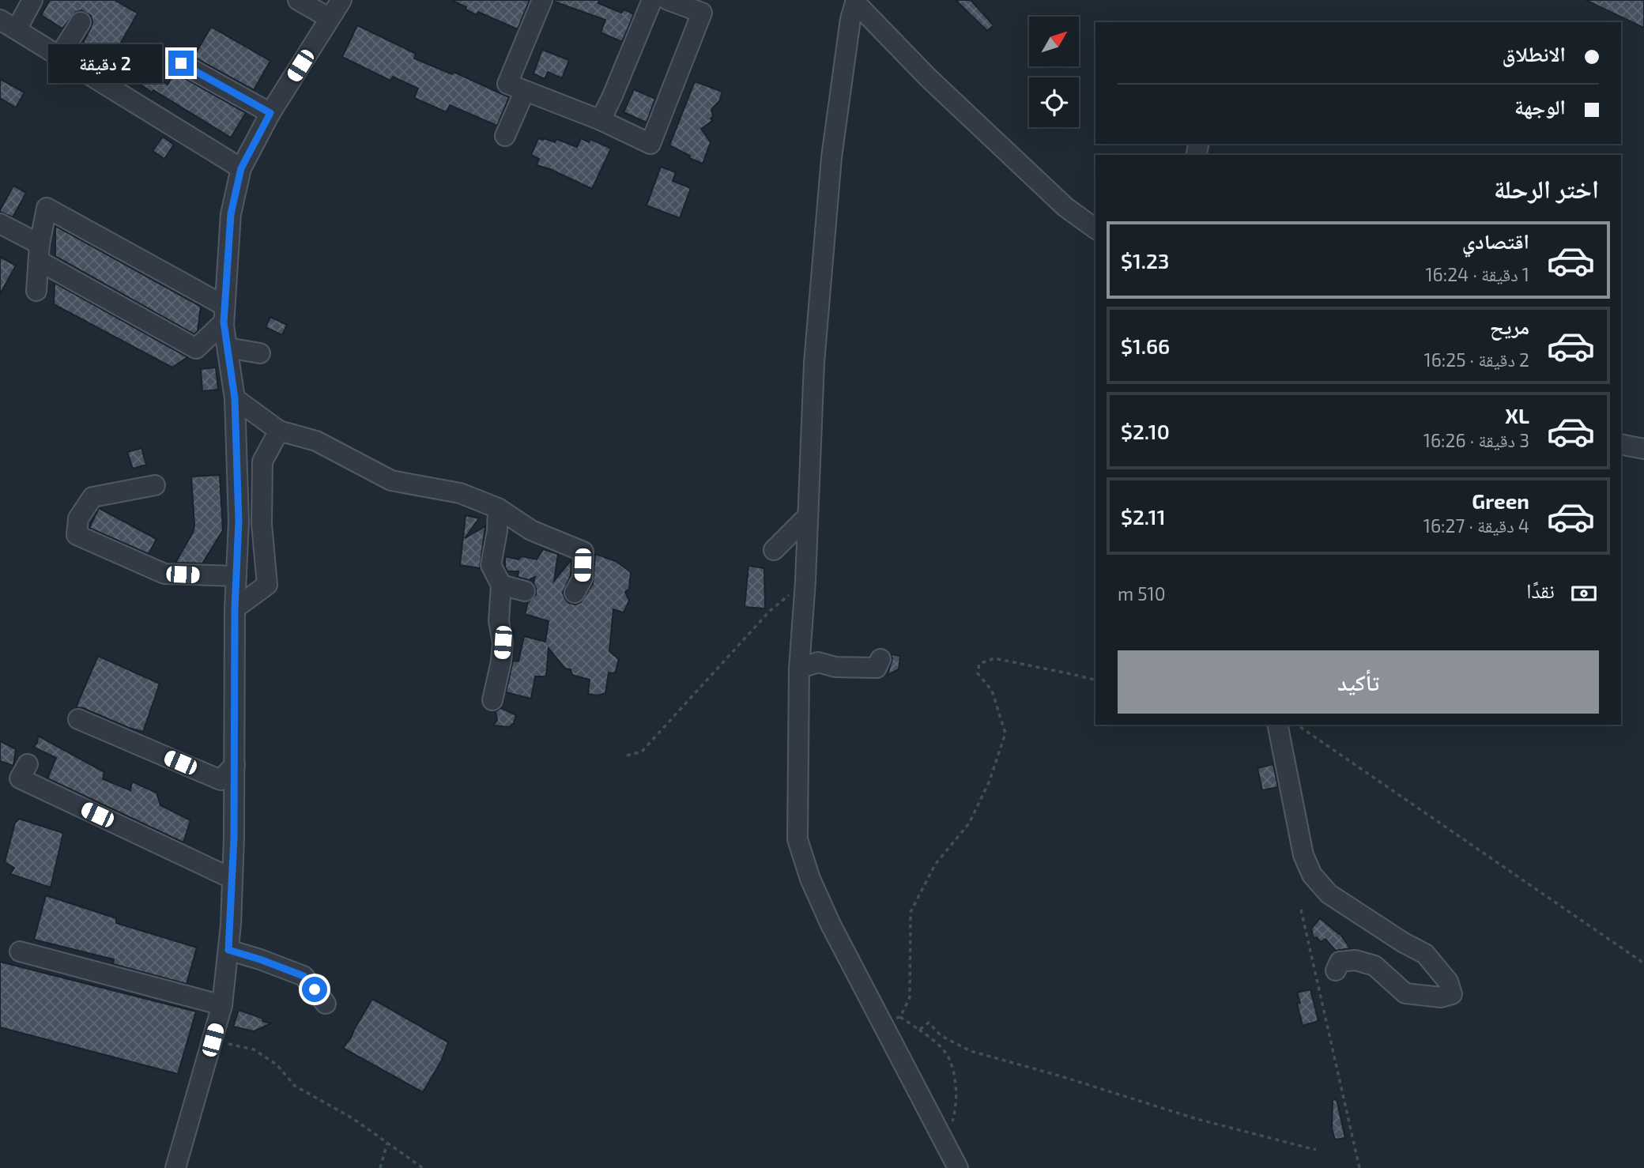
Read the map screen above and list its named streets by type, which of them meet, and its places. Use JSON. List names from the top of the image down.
{
  "north": "top right",
  "page": {
    "banner": ["الانطلاق", "الوجهة"],
    "bubble": "2 دقيقة",
    "heading": "اختر الرحلة",
    "list": [
      {
        "name": "اقتصادي",
        "note": "1 دقيقة · 16:24",
        "value": "$1.23"
      },
      {
        "name": "مريح",
        "note": "2 دقيقة · 16:25",
        "value": "$1.66"
      },
      {
        "name": "XL",
        "note": "3 دقيقة · 16:26",
        "value": "$2.10"
      },
      {
        "name": "Green",
        "note": "4 دقيقة · 16:27",
        "value": "$2.11"
      }
    ],
    "pay": ["نقدًا", "510 m"],
    "buttons": "تأكيد"
  }
}
